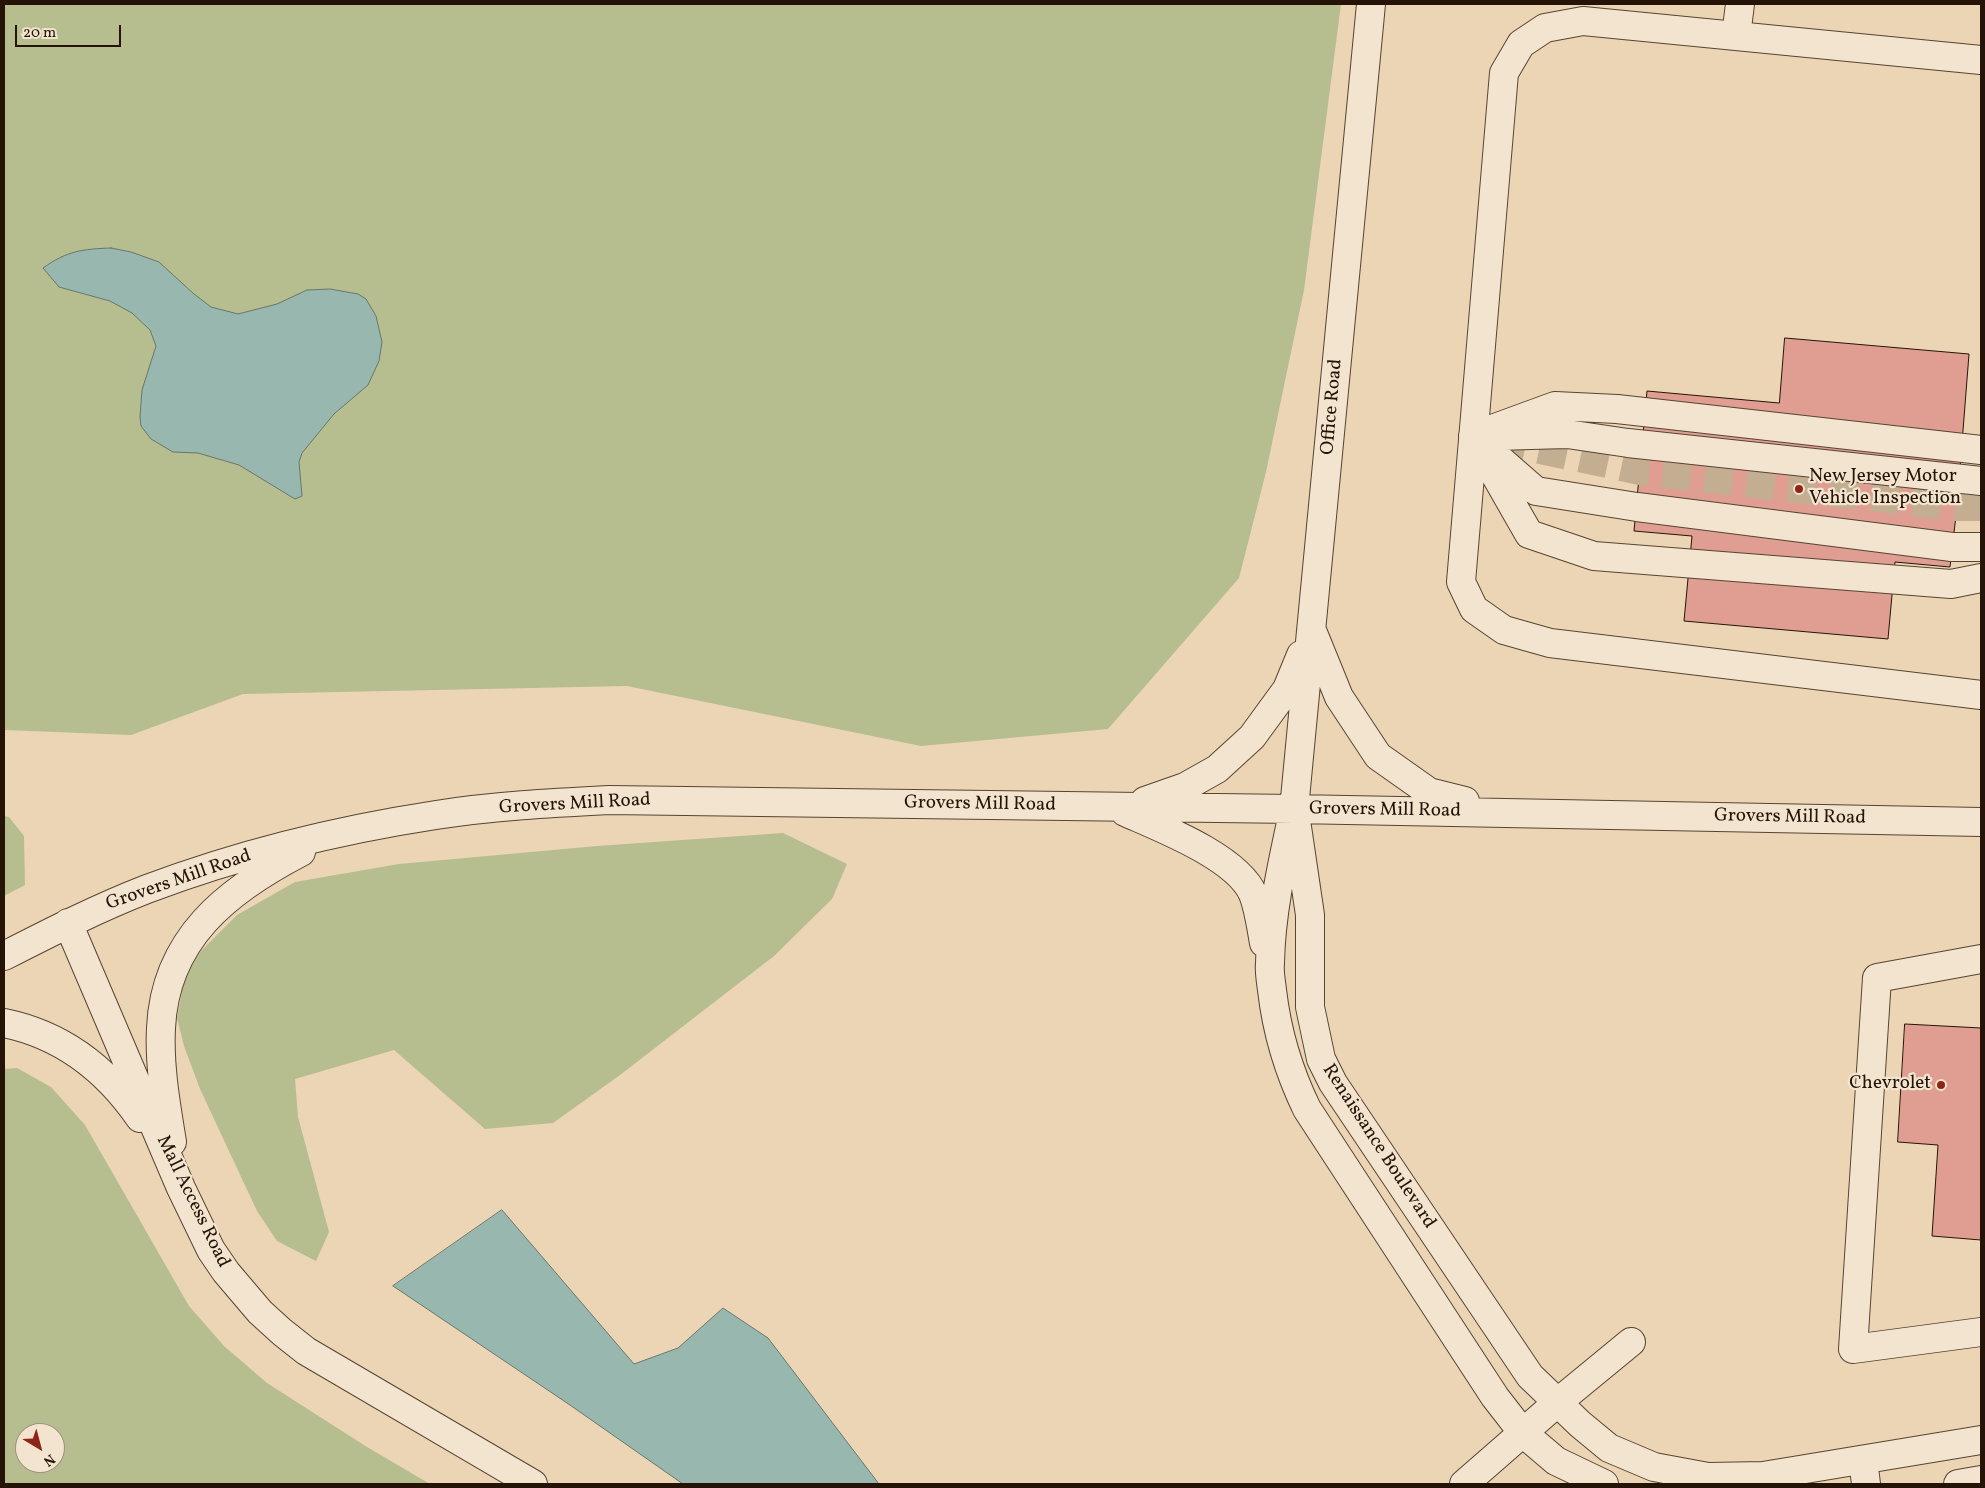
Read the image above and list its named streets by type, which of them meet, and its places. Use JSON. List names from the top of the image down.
{
  "streets": {
    "street": [
      "Office Road",
      "Grovers Mill Road",
      "Renaissance Boulevard",
      "Mall Access Road"
    ]
  },
  "crossings": [
    ["Office Road", "Grovers Mill Road"],
    ["Office Road", "Renaissance Boulevard"],
    ["Grovers Mill Road", "Renaissance Boulevard"],
    ["Grovers Mill Road", "Mall Access Road"]
  ],
  "places": ["New Jersey Motor Vehicle Inspection", "Chevrolet"],
  "scale_bar": "20 m",
  "north": "bottom right"
}
